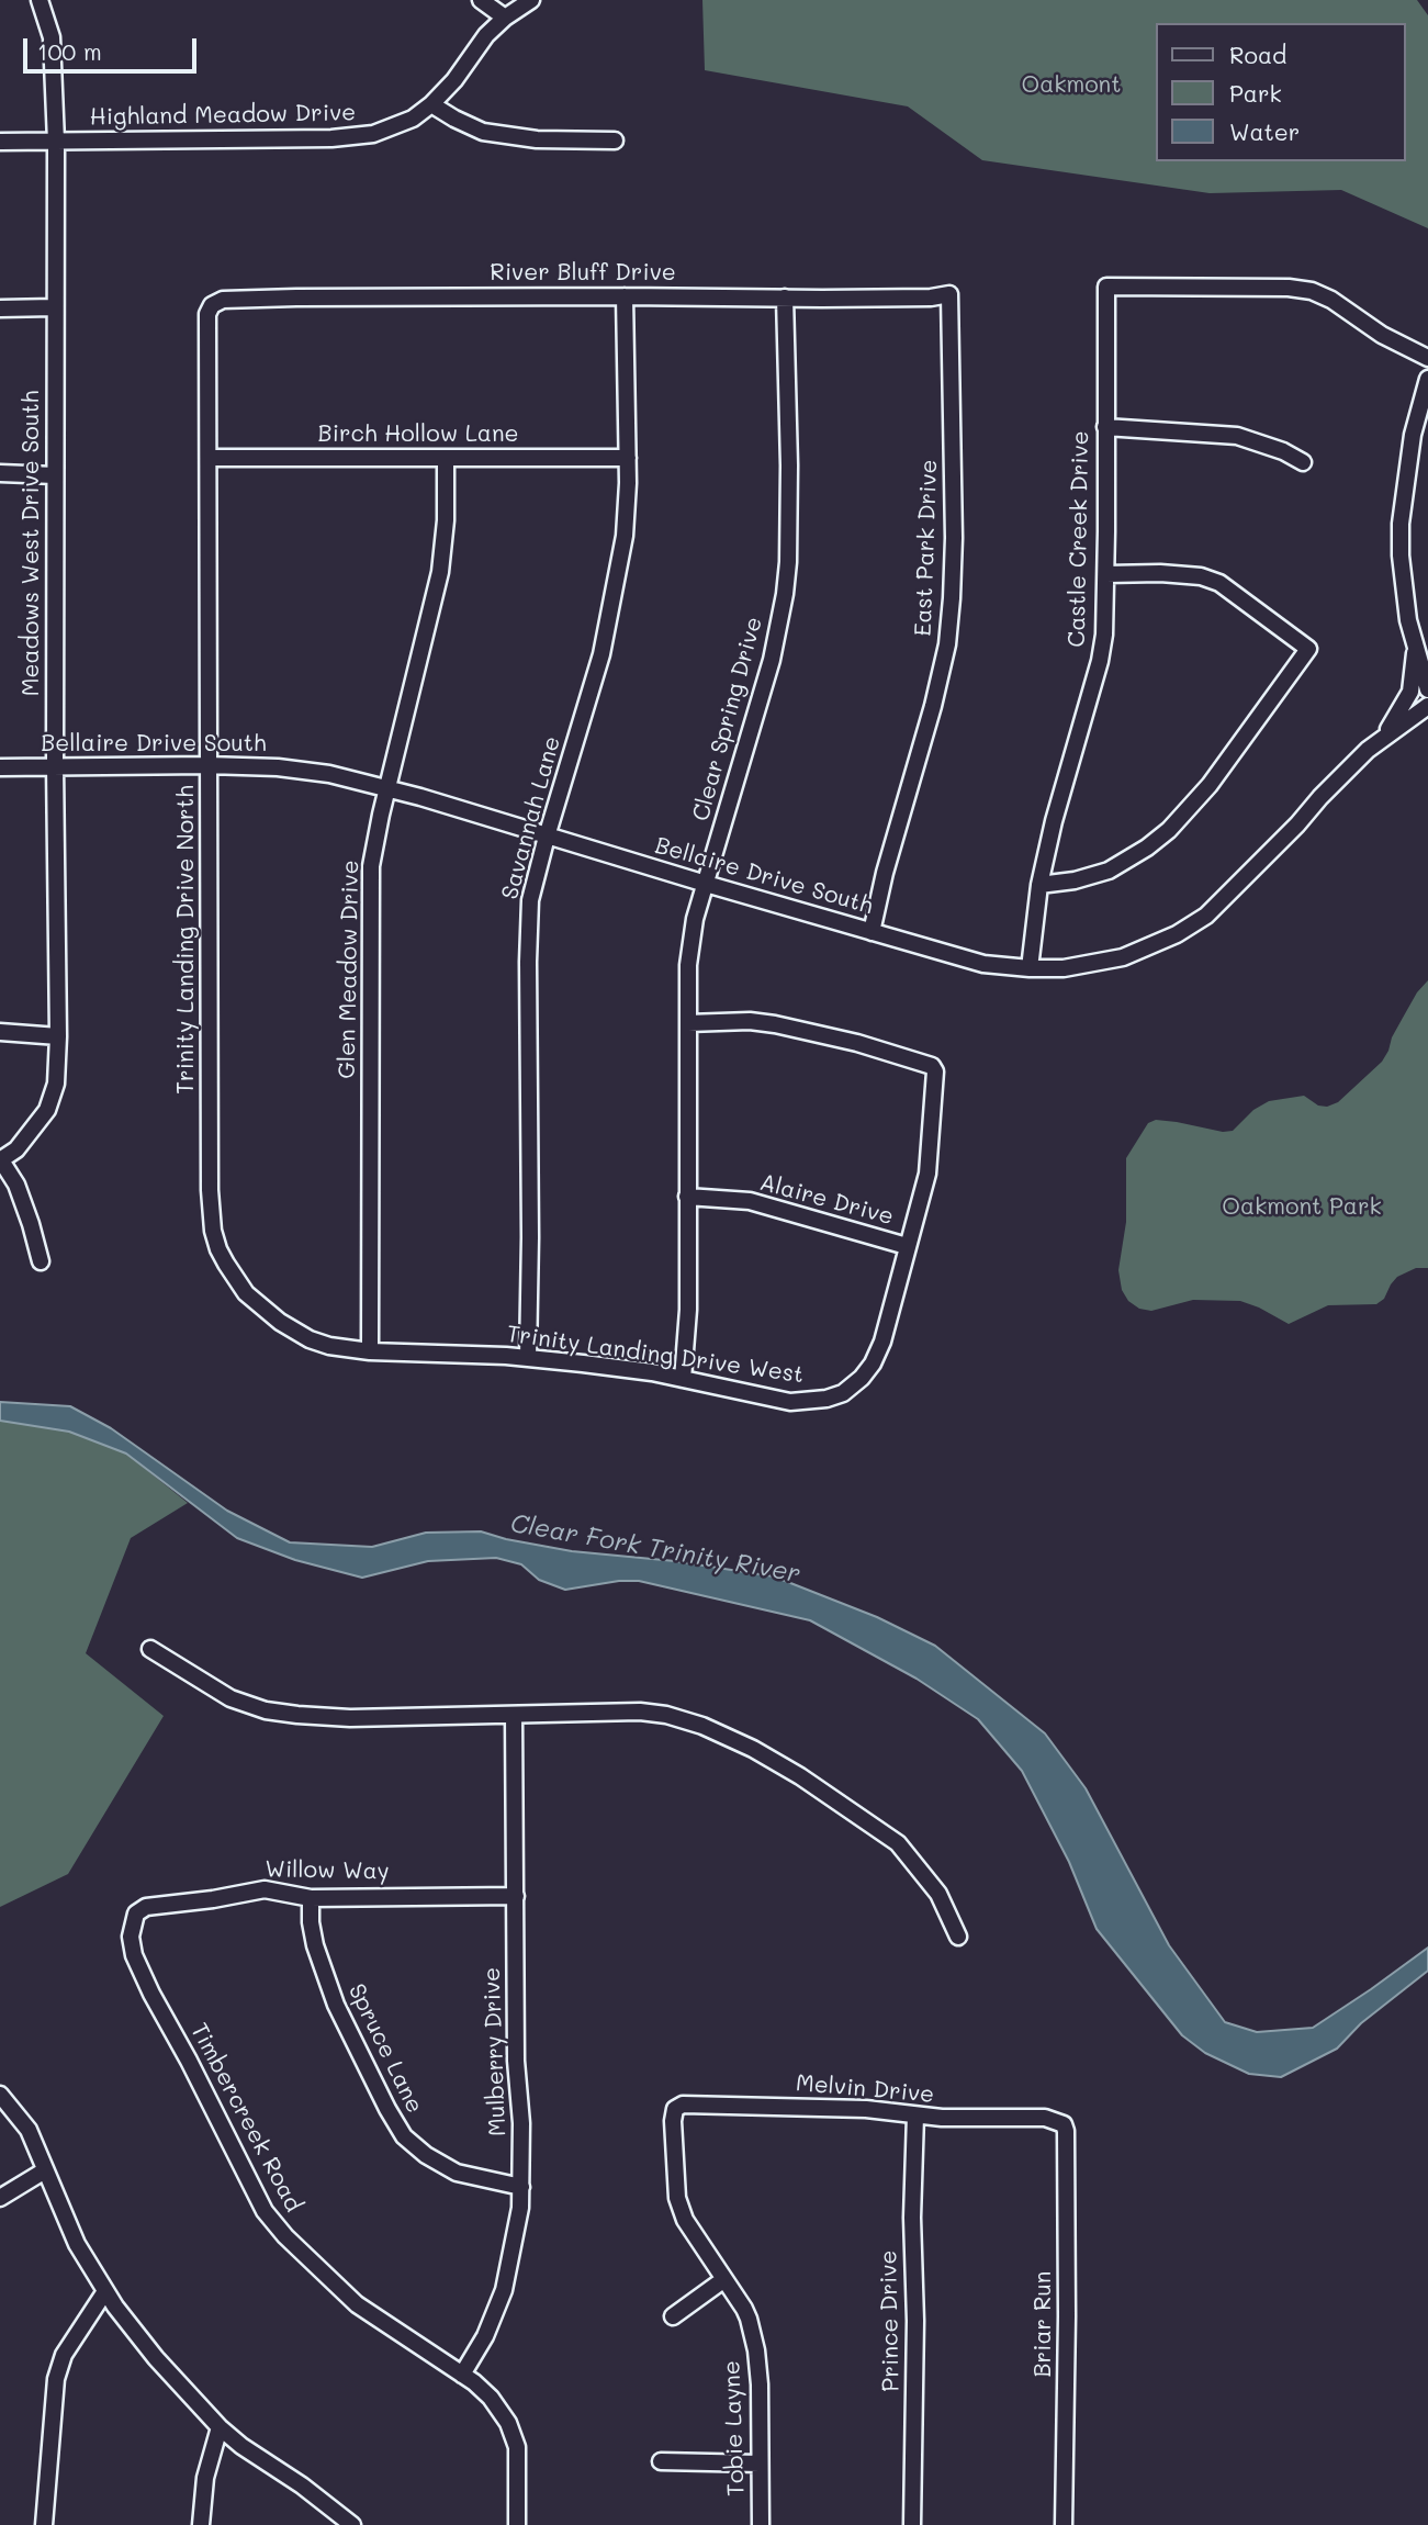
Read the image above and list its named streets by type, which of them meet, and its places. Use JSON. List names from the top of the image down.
{
  "streets": {
    "street": [
      "Highland Meadow Drive",
      "River Bluff Drive",
      "Birch Hollow Lane",
      "Castle Creek Drive",
      "Meadows West Drive South",
      "East Park Drive",
      "Clear Spring Drive",
      "Bellaire Drive South",
      "Savannah Lane",
      "Trinity Landing Drive North",
      "Glen Meadow Drive",
      "Alaire Drive",
      "Trinity Landing Drive West",
      "Willow Way",
      "Spruce Lane",
      "Mulberry Drive",
      "Melvin Drive",
      "Timbercreek Road",
      "Prince Drive",
      "Briar Run",
      "Tobie Layne"
    ]
  },
  "crossings": [
    ["Highland Meadow Drive", "Meadows West Drive South"],
    ["River Bluff Drive", "East Park Drive"],
    ["River Bluff Drive", "Clear Spring Drive"],
    ["River Bluff Drive", "Savannah Lane"],
    ["River Bluff Drive", "Trinity Landing Drive North"],
    ["Birch Hollow Lane", "Savannah Lane"],
    ["Birch Hollow Lane", "Trinity Landing Drive North"],
    ["Birch Hollow Lane", "Glen Meadow Drive"],
    ["Castle Creek Drive", "Bellaire Drive South"],
    ["Meadows West Drive South", "Bellaire Drive South"],
    ["East Park Drive", "Bellaire Drive South"],
    ["Clear Spring Drive", "Bellaire Drive South"],
    ["Clear Spring Drive", "Alaire Drive"],
    ["Clear Spring Drive", "Trinity Landing Drive West"],
    ["Bellaire Drive South", "Savannah Lane"],
    ["Bellaire Drive South", "Trinity Landing Drive North"],
    ["Bellaire Drive South", "Glen Meadow Drive"],
    ["Savannah Lane", "Trinity Landing Drive West"],
    ["Trinity Landing Drive North", "Glen Meadow Drive"],
    ["Trinity Landing Drive North", "Trinity Landing Drive West"],
    ["Glen Meadow Drive", "Trinity Landing Drive West"],
    ["Alaire Drive", "Trinity Landing Drive West"],
    ["Willow Way", "Spruce Lane"],
    ["Willow Way", "Mulberry Drive"],
    ["Willow Way", "Timbercreek Road"],
    ["Spruce Lane", "Mulberry Drive"],
    ["Mulberry Drive", "Timbercreek Road"],
    ["Melvin Drive", "Prince Drive"],
    ["Melvin Drive", "Briar Run"],
    ["Melvin Drive", "Tobie Layne"]
  ],
  "water": ["Clear Fork Trinity River"],
  "parks": ["Oakmont", "Oakmont Park"],
  "legend": ["Road", "Park", "Water"],
  "scale_bar": "100 m"
}
